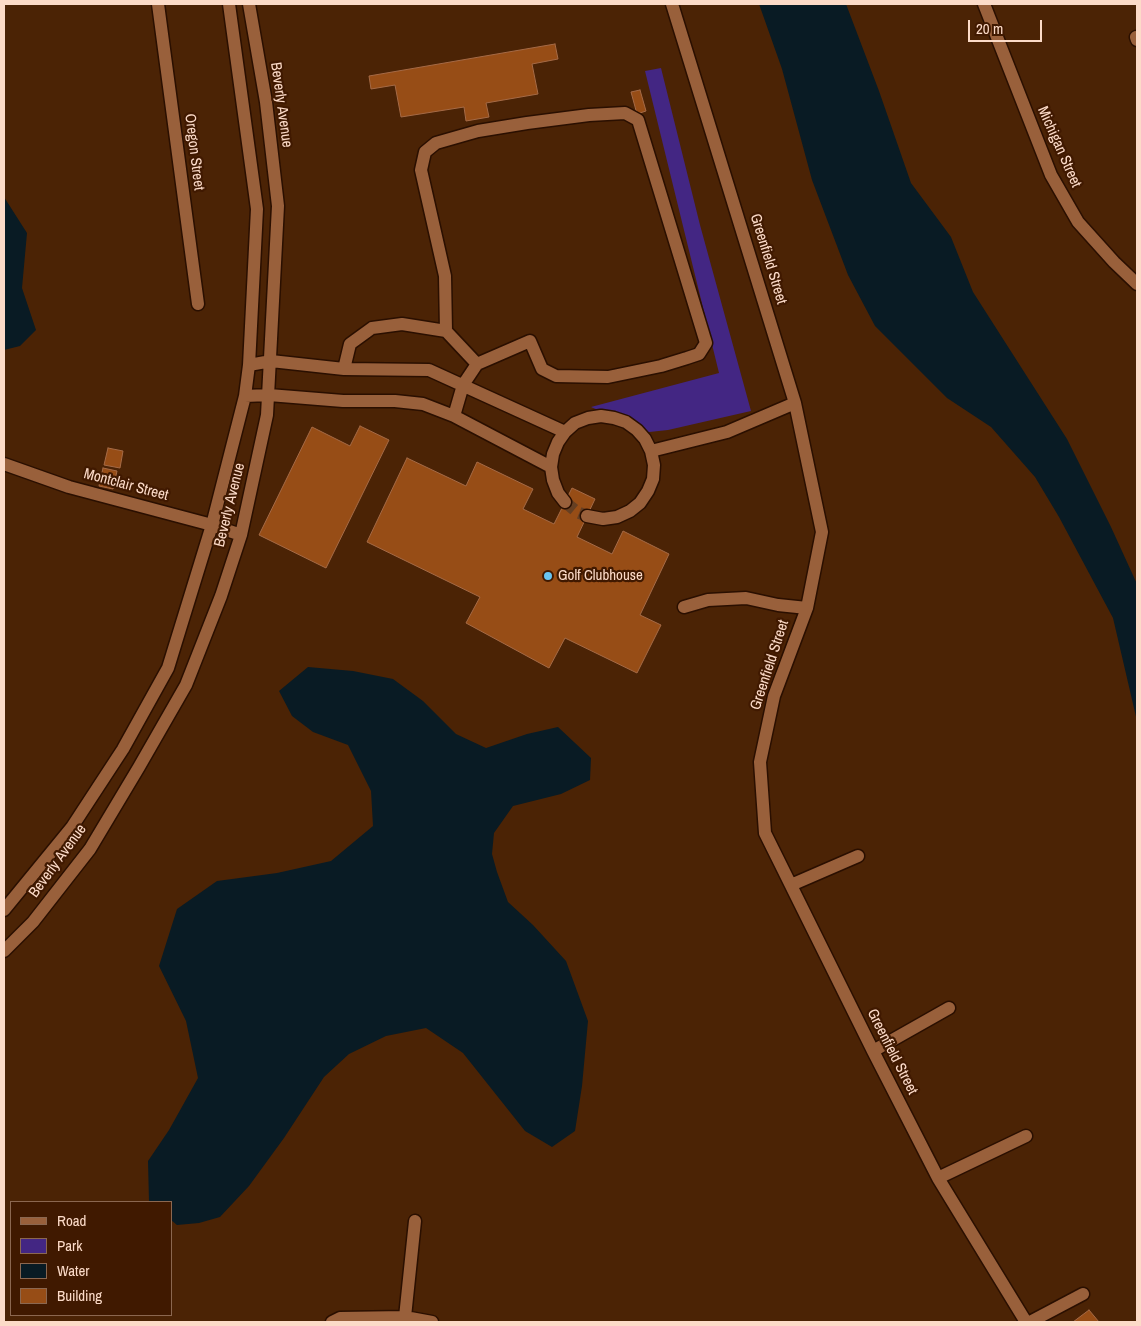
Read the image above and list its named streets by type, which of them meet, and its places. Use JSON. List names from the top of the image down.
{
  "streets": {
    "street": [
      "Beverly Avenue",
      "Michigan Street",
      "Oregon Street",
      "Greenfield Street",
      "Montclair Street"
    ]
  },
  "crossings": [
    ["Beverly Avenue", "Montclair Street"]
  ],
  "places": ["Golf Clubhouse"],
  "legend": [
    "Road",
    "Park",
    "Water",
    "Building"
  ],
  "scale_bar": "20 m"
}
